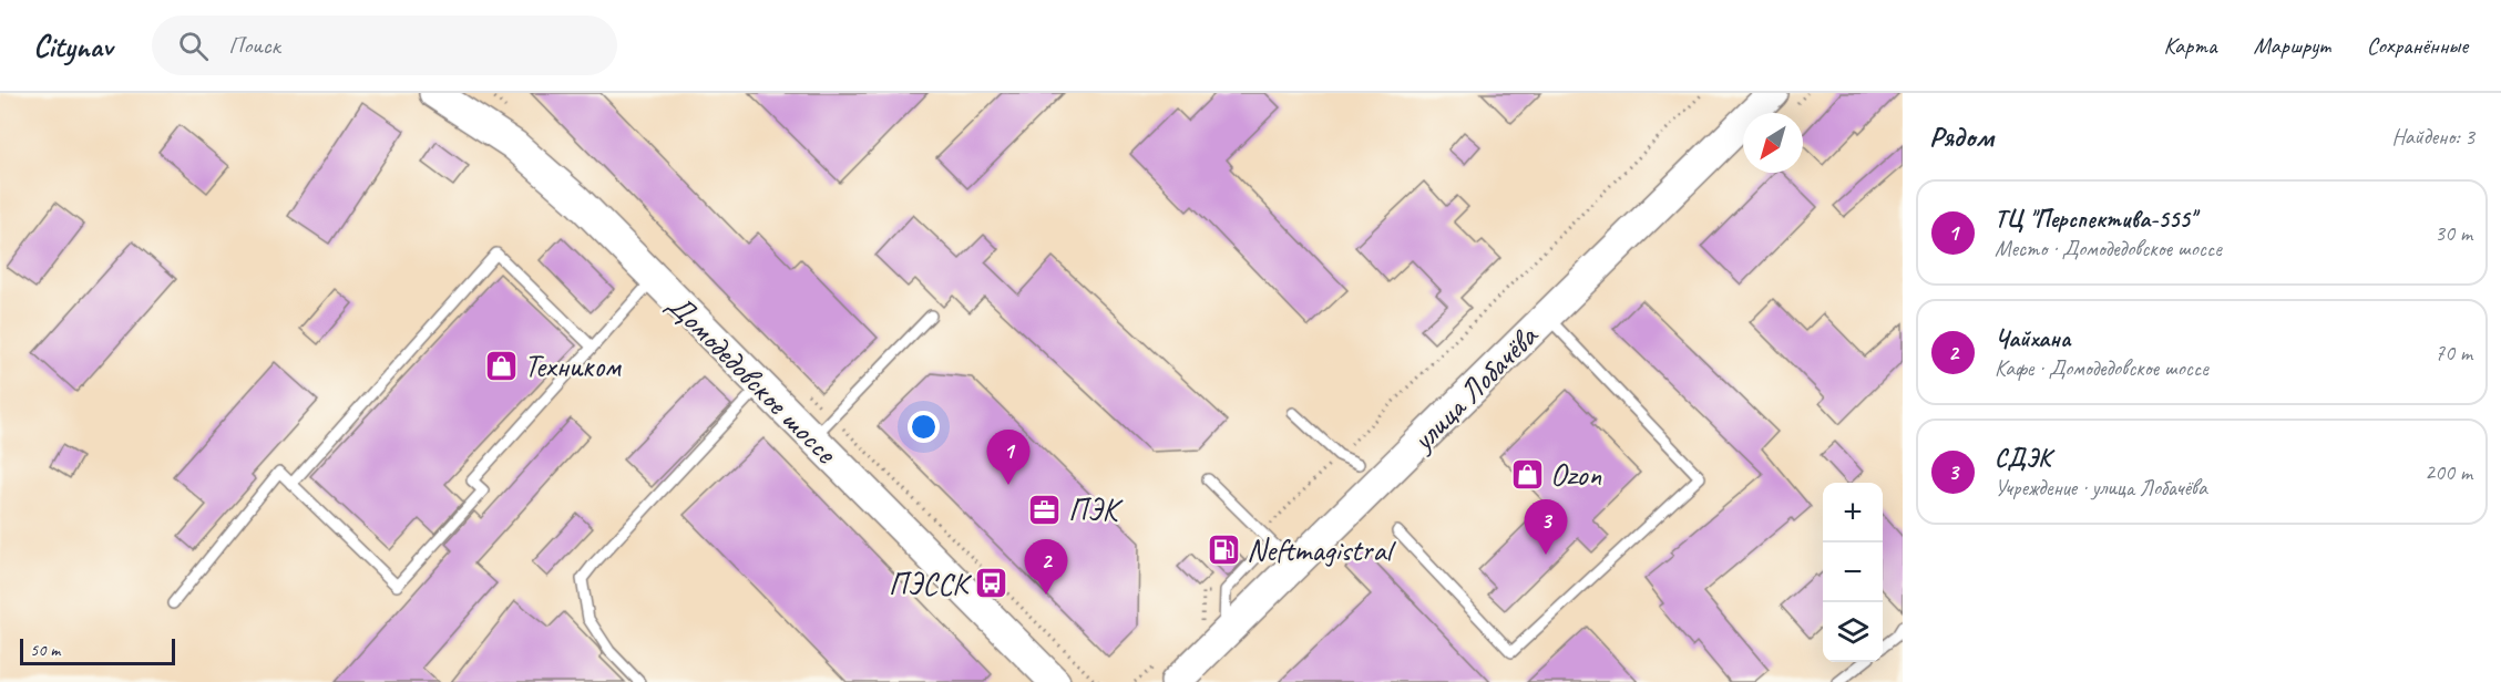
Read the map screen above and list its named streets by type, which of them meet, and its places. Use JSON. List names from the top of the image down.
{
  "streets": {
    "main road": ["Домодедовское шоссе", "улица Лобачёва"]
  },
  "places": {
    "shop": ["Техником", "Ozon"],
    "office": ["ПЭК"],
    "fuel station": ["Neftmagistral"],
    "bus stop": ["ПЭССК"]
  },
  "scale_bar": "50 m",
  "north": "bottom left",
  "page": {
    "header": "Citynav",
    "search": "Поиск",
    "nav": ["Карта", "Маршрут", "Сохранённые"],
    "heading": ["Рядом", "Найдено: 3"],
    "list": [
      {
        "mark": "1",
        "name": "ТЦ \"Перспектива-555\"",
        "note": "Место · Домодедовское шоссе",
        "value": "30 m"
      },
      {
        "mark": "2",
        "name": "Чайхана",
        "note": "Кафе · Домодедовское шоссе",
        "value": "70 m"
      },
      {
        "mark": "3",
        "name": "СДЭК",
        "note": "Учреждение · улица Лобачёва",
        "value": "200 m"
      }
    ],
    "pins": ["1", "3", "2"],
    "map_buttons": ["+", "−"],
    "scale": "50 m"
  }
}
